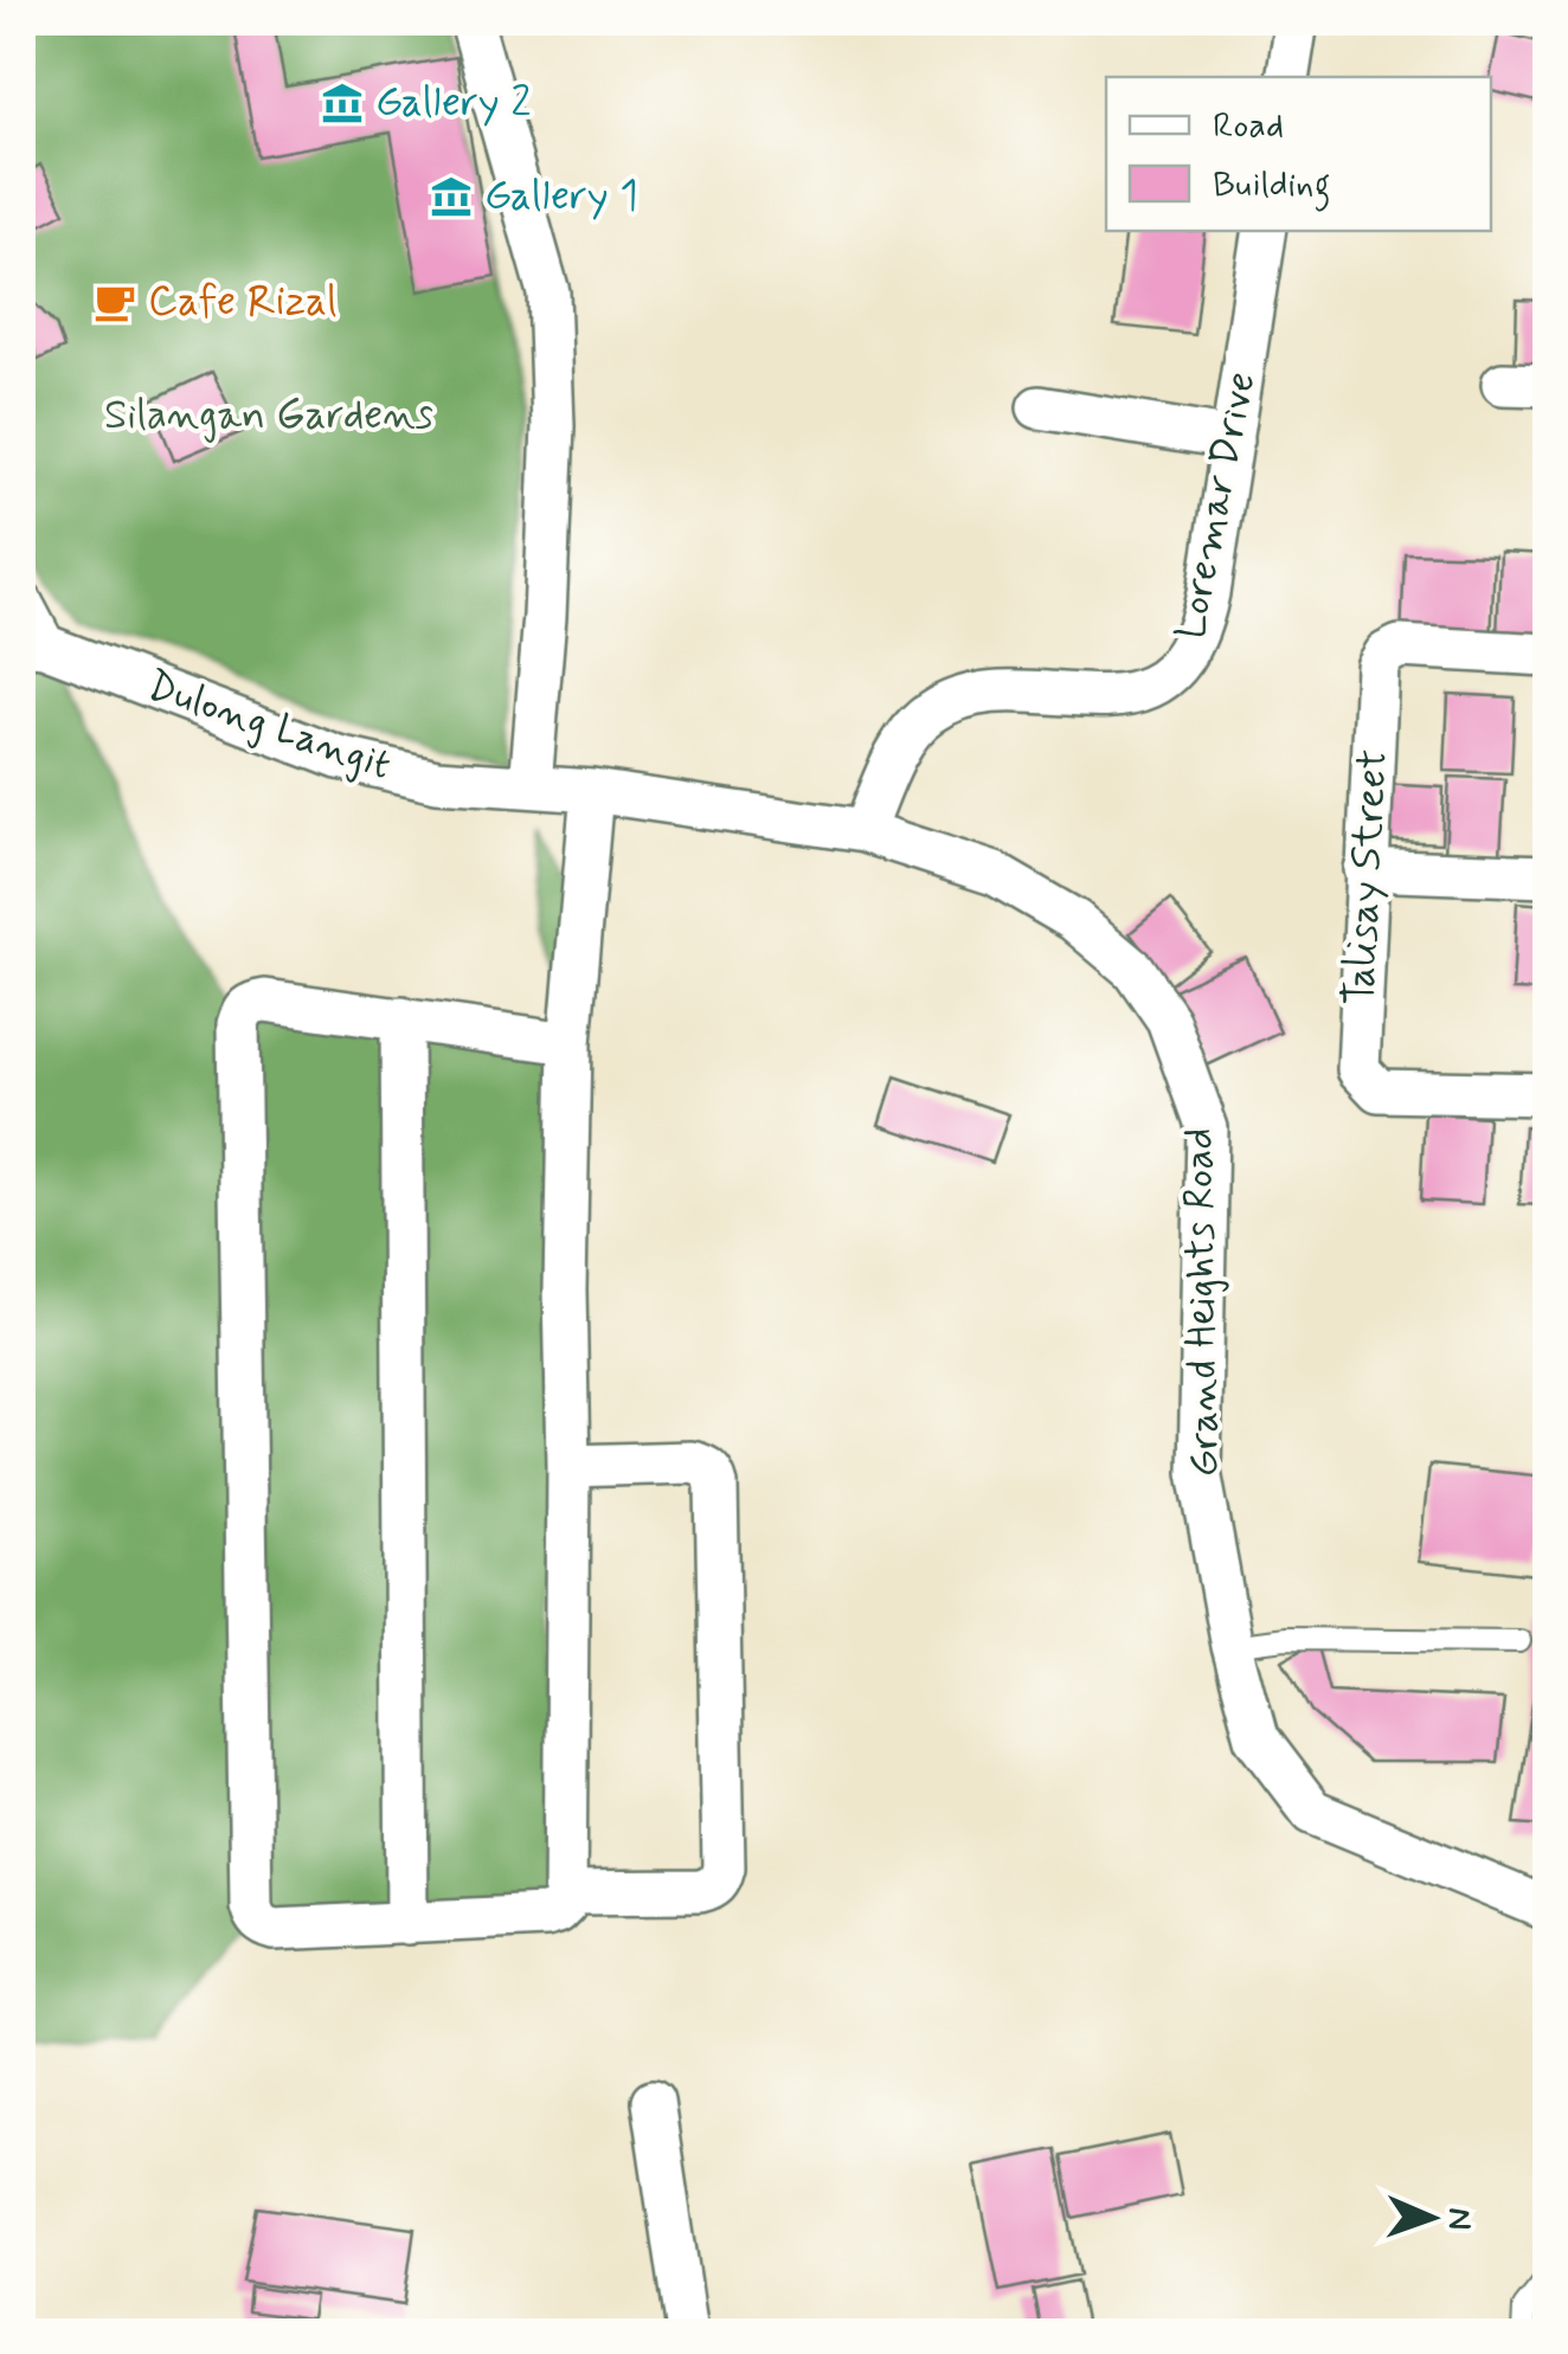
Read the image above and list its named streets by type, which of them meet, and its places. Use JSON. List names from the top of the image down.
{
  "streets": {
    "street": [
      "Loremar Drive",
      "Dulong Langit",
      "Talisay Street",
      "Grand Heights Road"
    ]
  },
  "crossings": [
    ["Loremar Drive", "Grand Heights Road"],
    ["Dulong Langit", "Grand Heights Road"]
  ],
  "parks": ["Silangan Gardens"],
  "places": {
    "museum": ["Gallery 2", "Gallery 1"],
    "cafe": ["Cafe Rizal"]
  },
  "legend": ["Road", "Building"],
  "north": "right"
}
